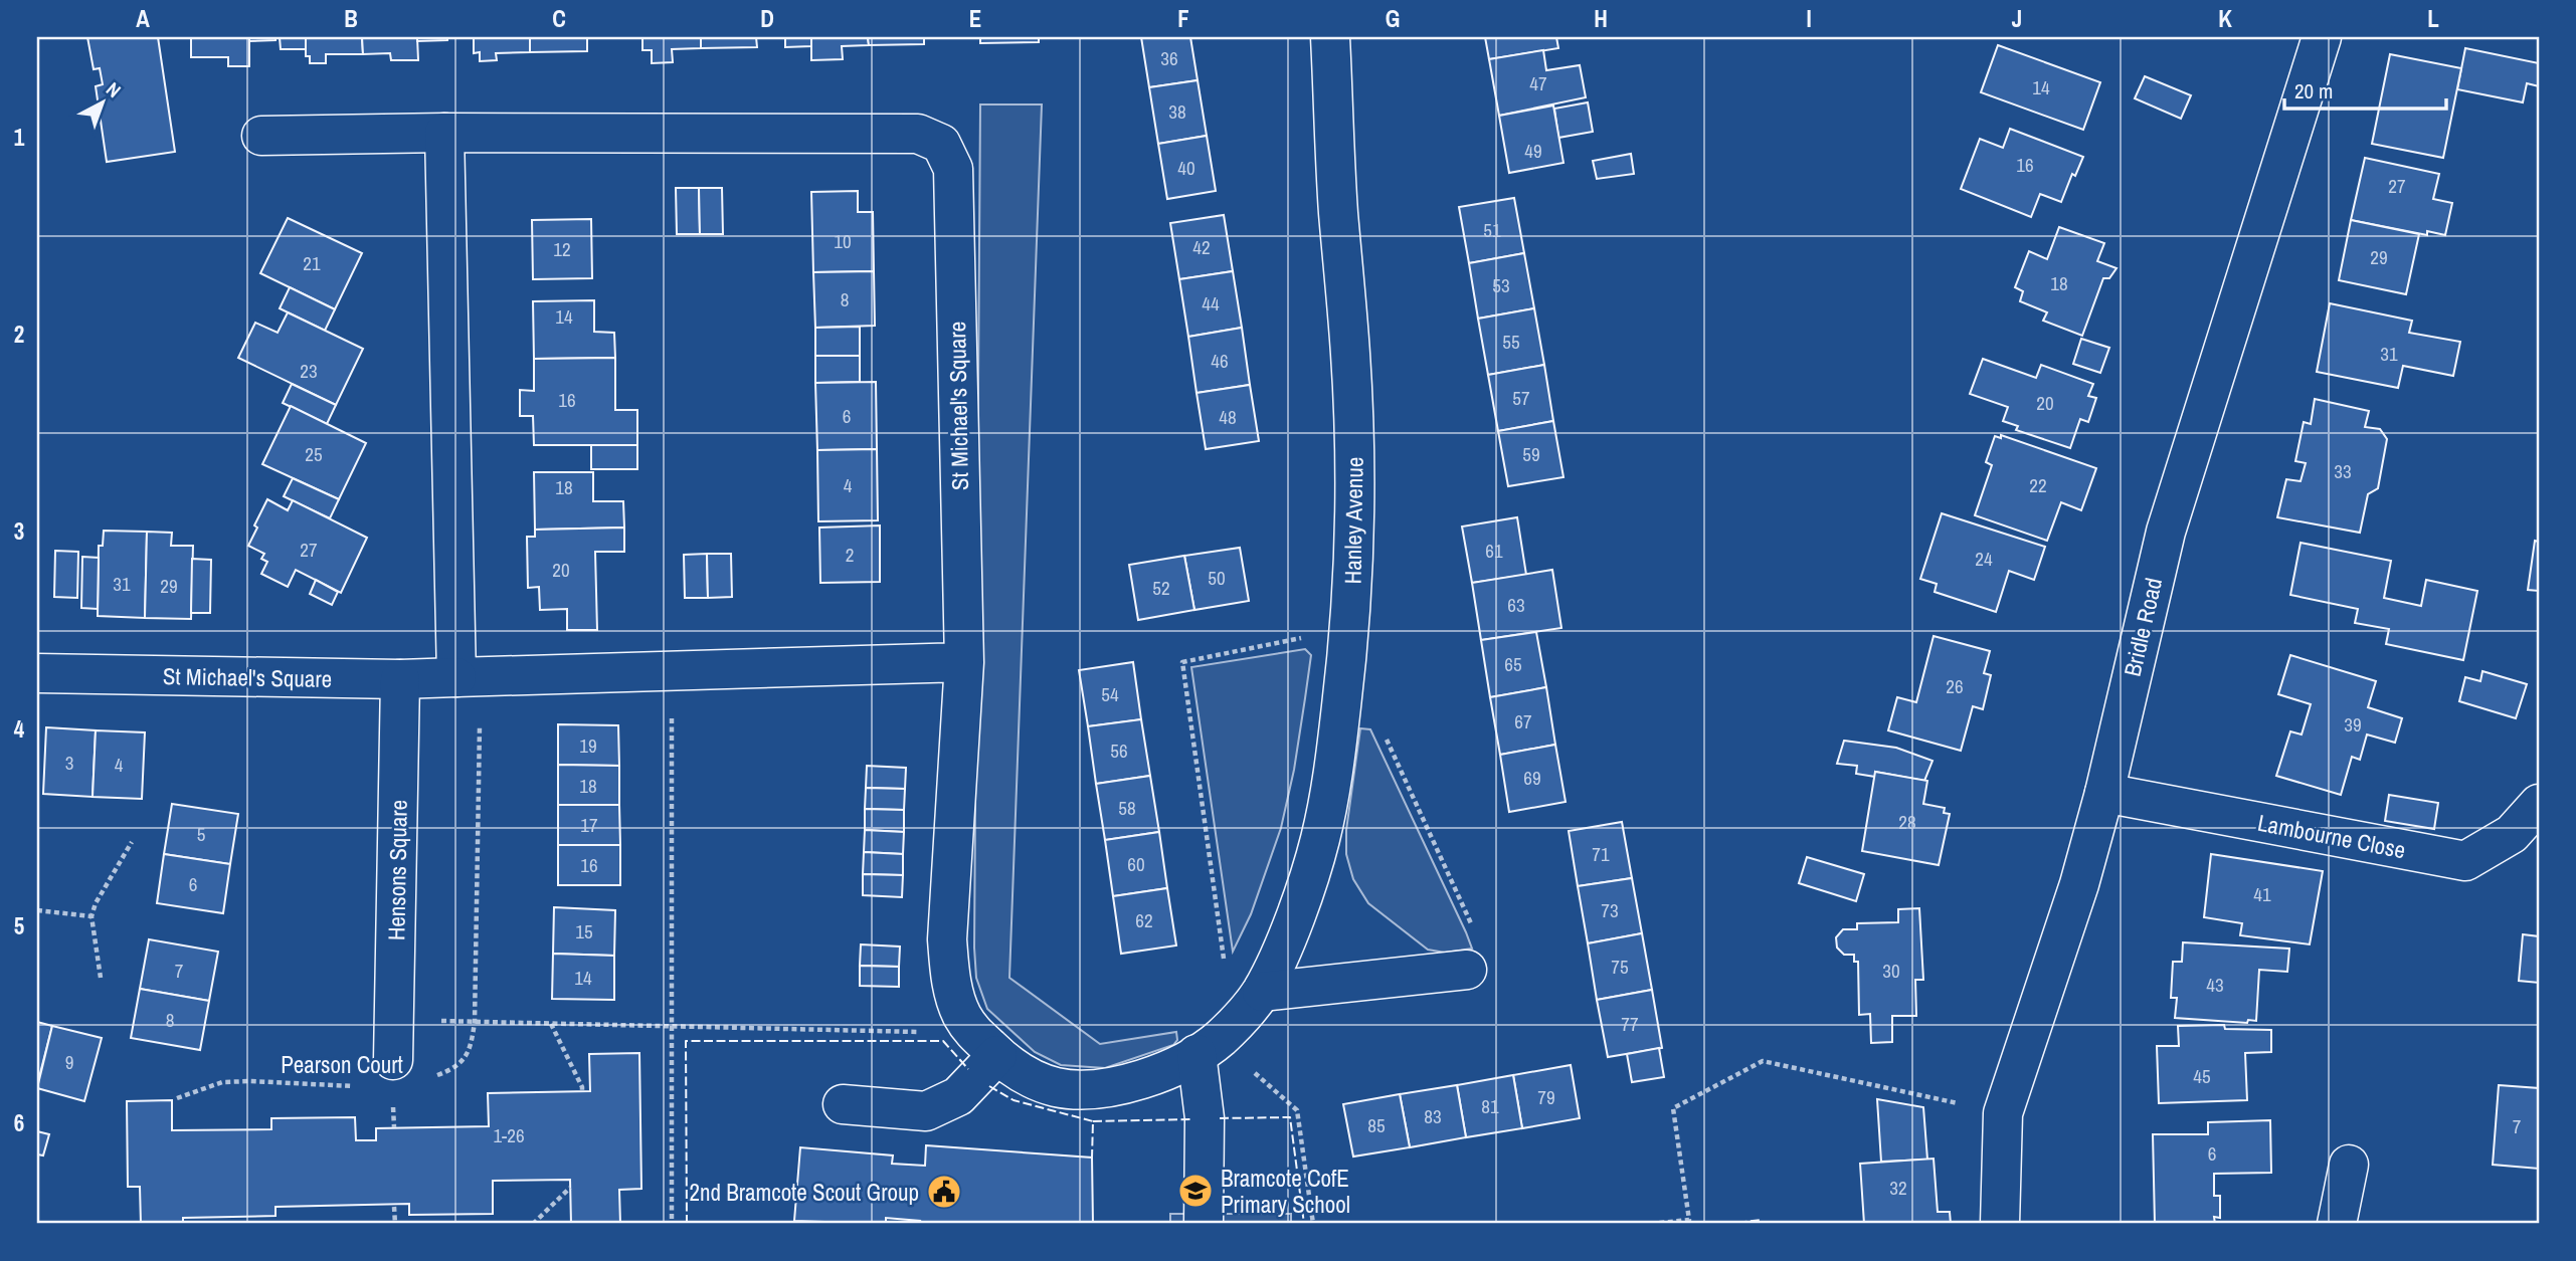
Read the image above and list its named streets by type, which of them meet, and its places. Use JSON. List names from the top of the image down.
{
  "streets": {
    "street": [
      "St Michael's Square",
      "Hanley Avenue",
      "Bridle Road",
      "Lambourne Close",
      "Hensons Square"
    ],
    "path": ["Pearson Court"]
  },
  "crossings": [
    ["St Michael's Square", "Hanley Avenue"],
    ["St Michael's Square", "Hensons Square"],
    ["St Michael's Square", "Pearson Court"],
    ["Bridle Road", "Lambourne Close"]
  ],
  "places": {
    "school or university": ["Bramcote CofE Primary School"],
    "public building": ["2nd Bramcote Scout Group"]
  },
  "house_numbers": [
    "36",
    "47",
    "14",
    "38",
    "49",
    "16",
    "40",
    "27",
    "51",
    "10",
    "42",
    "12",
    "29",
    "21",
    "18",
    "53",
    "8",
    "44",
    "14",
    "55",
    "31",
    "46",
    "23",
    "57",
    "16",
    "20",
    "6",
    "48",
    "25",
    "59",
    "33",
    "4",
    "22",
    "18",
    "27",
    "61",
    "2",
    "24",
    "20",
    "50",
    "31",
    "29",
    "52",
    "63",
    "65",
    "26",
    "54",
    "67",
    "39",
    "19",
    "56",
    "3",
    "4",
    "69",
    "18",
    "58",
    "28",
    "17",
    "5",
    "71",
    "60",
    "16",
    "6",
    "41",
    "73",
    "62",
    "15",
    "75",
    "7",
    "30",
    "14",
    "43",
    "8",
    "77",
    "9",
    "45",
    "79",
    "81",
    "83",
    "85",
    "7",
    "1-26",
    "6",
    "32"
  ],
  "scale_bar": "20 m",
  "north": "top right",
  "grid": {
    "columns": [
      "A",
      "B",
      "C",
      "D",
      "E",
      "F",
      "G",
      "H",
      "I",
      "J",
      "K",
      "L"
    ],
    "rows": [
      "1",
      "2",
      "3",
      "4",
      "5",
      "6"
    ]
  }
}
